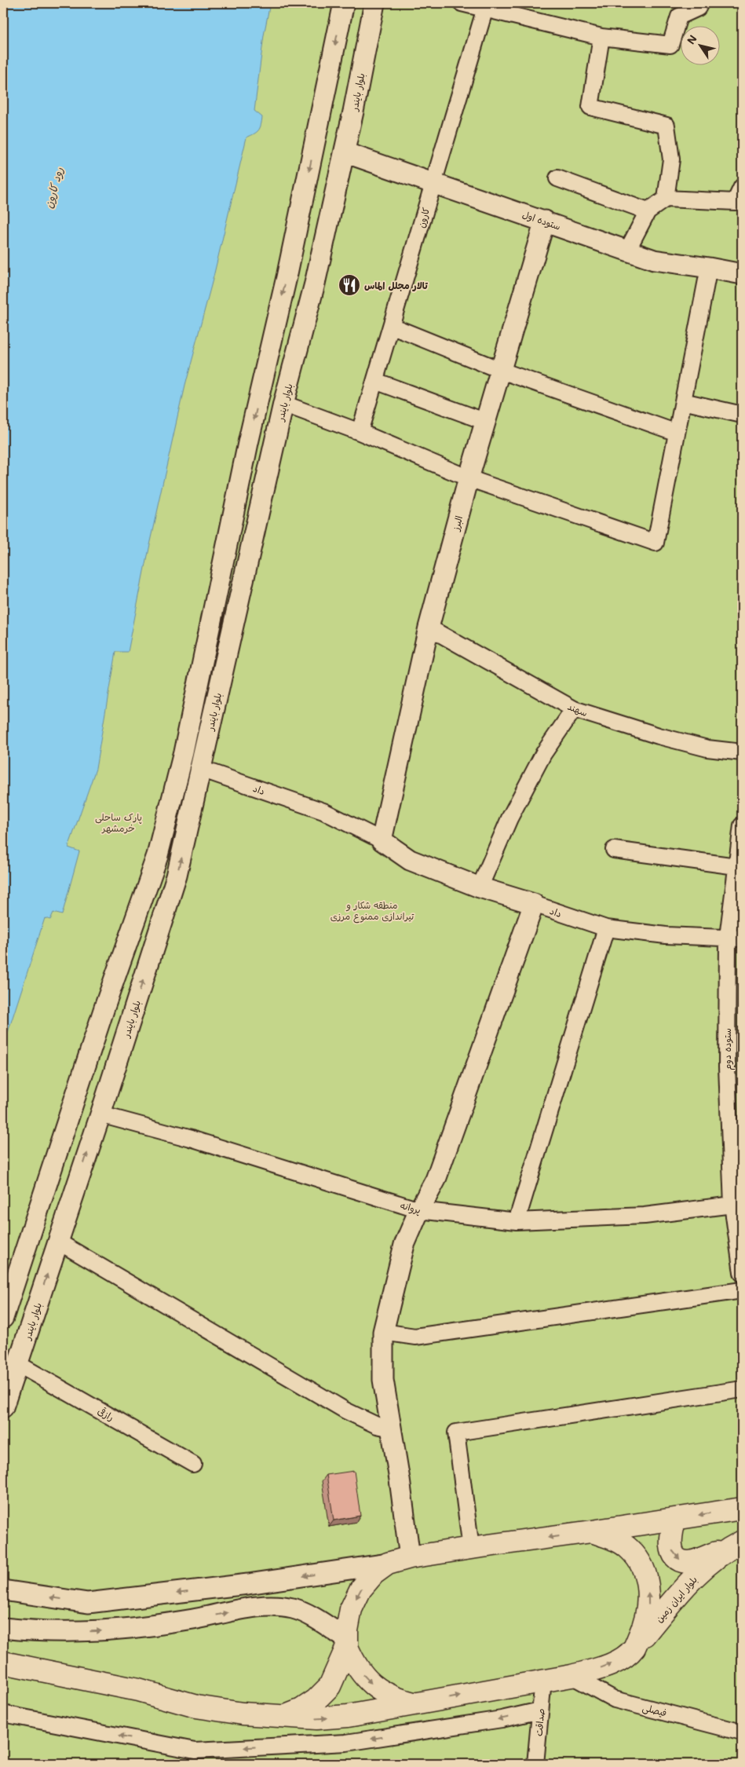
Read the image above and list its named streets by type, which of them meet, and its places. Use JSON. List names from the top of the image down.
{
  "streets": {
    "main road": ["بلوار ایران زمین"],
    "street": [
      "بلوار بایندر",
      "کارون",
      "ستوده اول",
      "البرز",
      "سهند",
      "داد",
      "ستوده دوم",
      "پروانه",
      "رازقی",
      "فیصلی",
      "صداقت"
    ]
  },
  "crossings": [
    ["بلوار بایندر", "ستوده اول"],
    ["بلوار بایندر", "داد"],
    ["بلوار بایندر", "پروانه"],
    ["بلوار بایندر", "رازقی"],
    ["کارون", "ستوده اول"],
    ["ستوده اول", "البرز"],
    ["البرز", "سهند"],
    ["البرز", "داد"],
    ["داد", "ستوده دوم"],
    ["ستوده دوم", "پروانه"],
    ["بلوار ایران زمین", "فیصلی"],
    ["بلوار ایران زمین", "صداقت"]
  ],
  "water": ["رود کارون"],
  "parks": ["پارک ساحلی خرمشهر", "منطقه شکار و تیراندازی ممنوع مرزی"],
  "places": {
    "restaurant": ["تالار مجلل الماس"]
  },
  "north": "top left"
}
